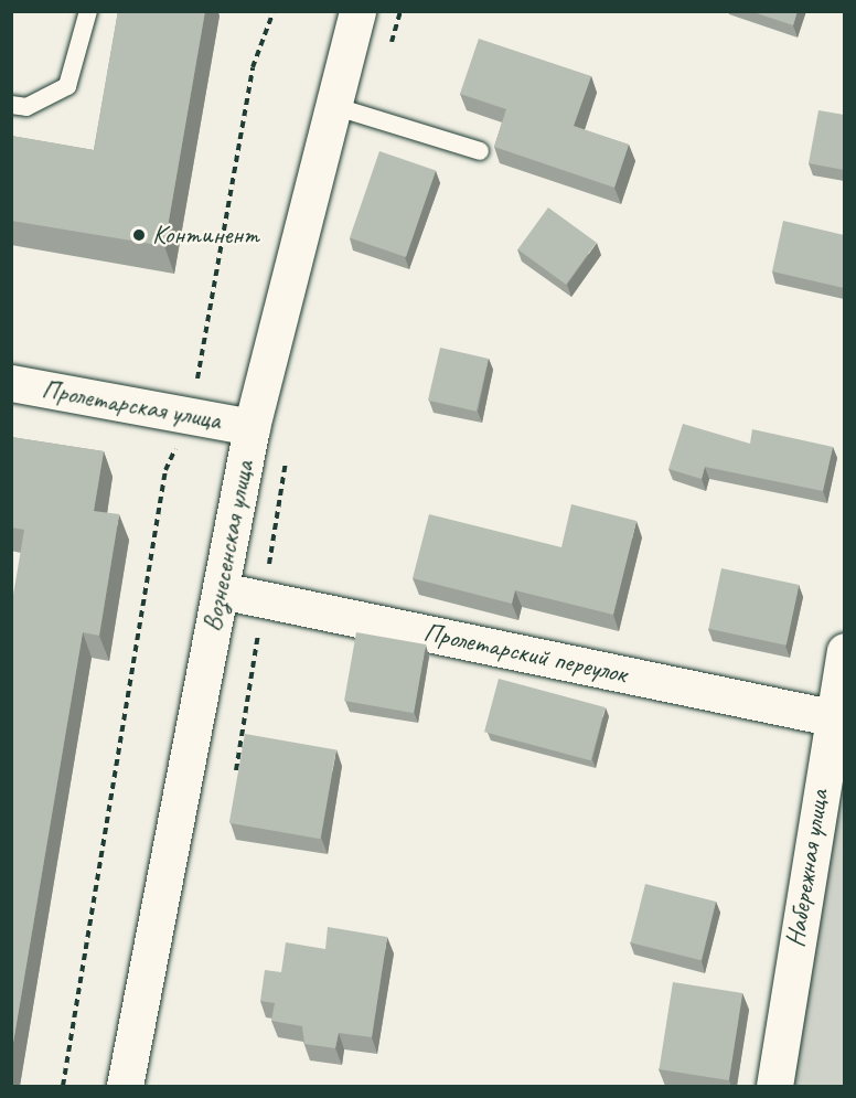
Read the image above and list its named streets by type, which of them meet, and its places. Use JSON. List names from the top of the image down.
{
  "streets": {
    "street": [
      "Пролетарская улица",
      "Вознесенская улица",
      "Пролетарский переулок",
      "Набережная улица"
    ]
  },
  "crossings": [
    ["Пролетарская улица", "Вознесенская улица"],
    ["Вознесенская улица", "Пролетарский переулок"],
    ["Пролетарский переулок", "Набережная улица"]
  ],
  "places": ["Континент"]
}
